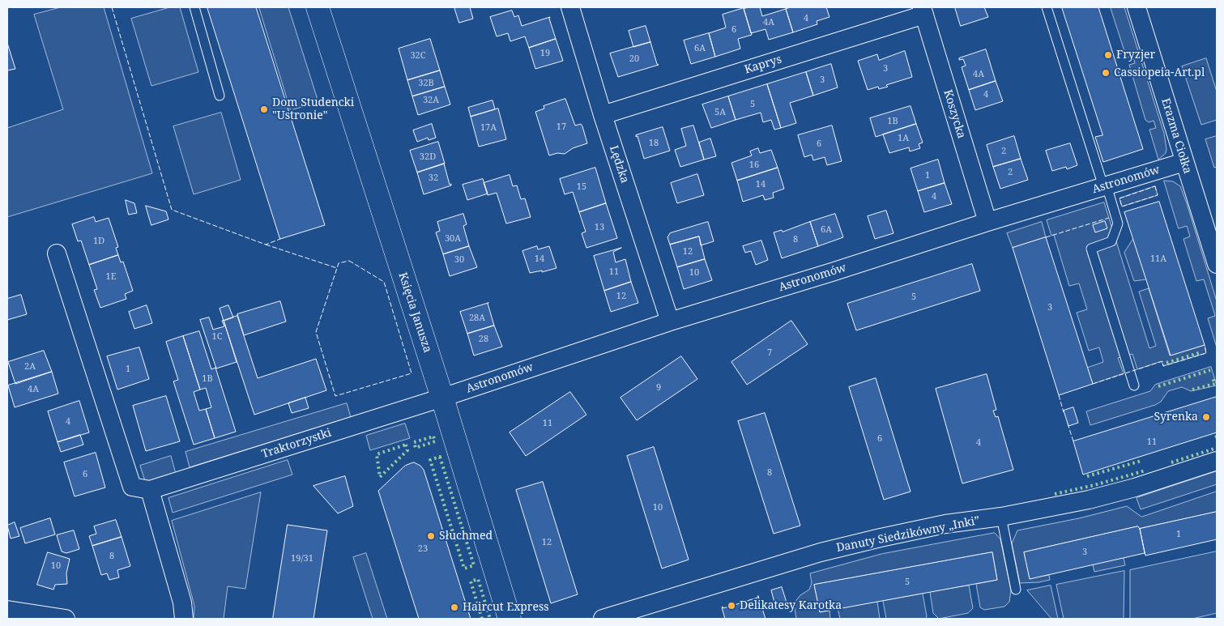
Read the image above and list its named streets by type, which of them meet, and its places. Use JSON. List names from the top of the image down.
{
  "streets": {
    "street": [
      "Kaprys",
      "Koszycka",
      "Erazma Ciołka",
      "Lędzka",
      "Astronomów",
      "Księcia Janusza",
      "Traktorzystki",
      "Danuty Siedzikówny „Inki”"
    ]
  },
  "crossings": [
    ["Kaprys", "Koszycka"],
    ["Kaprys", "Lędzka"],
    ["Koszycka", "Astronomów"],
    ["Erazma Ciołka", "Astronomów"],
    ["Lędzka", "Astronomów"],
    ["Astronomów", "Księcia Janusza"],
    ["Astronomów", "Traktorzystki"],
    ["Księcia Janusza", "Traktorzystki"]
  ],
  "places": [
    "Fryzjer",
    "Cassiopeia-Art.pl",
    "Dom Studencki \"Ustronie\"",
    "Syrenka",
    "Słuchmed",
    "Delikatesy Karotka",
    "Haircut Express"
  ],
  "house_numbers": [
    "4",
    "4A",
    "6",
    "6A",
    "19",
    "32C",
    "20",
    "3",
    "4A",
    "3",
    "32B",
    "4",
    "32A",
    "5",
    "5A",
    "1B",
    "17",
    "17A",
    "1A",
    "18",
    "6",
    "2",
    "32D",
    "16",
    "2",
    "1",
    "32",
    "14",
    "15",
    "4",
    "13",
    "6A",
    "30A",
    "8",
    "1D",
    "12",
    "14",
    "11A",
    "30",
    "11",
    "10",
    "1E",
    "12",
    "5",
    "3",
    "28A",
    "1C",
    "28",
    "7",
    "2A",
    "1",
    "1B",
    "9",
    "4A",
    "4",
    "11",
    "6",
    "11",
    "4",
    "8",
    "6",
    "10",
    "1",
    "12",
    "23",
    "3",
    "8",
    "19/31",
    "10",
    "5"
  ]
}
